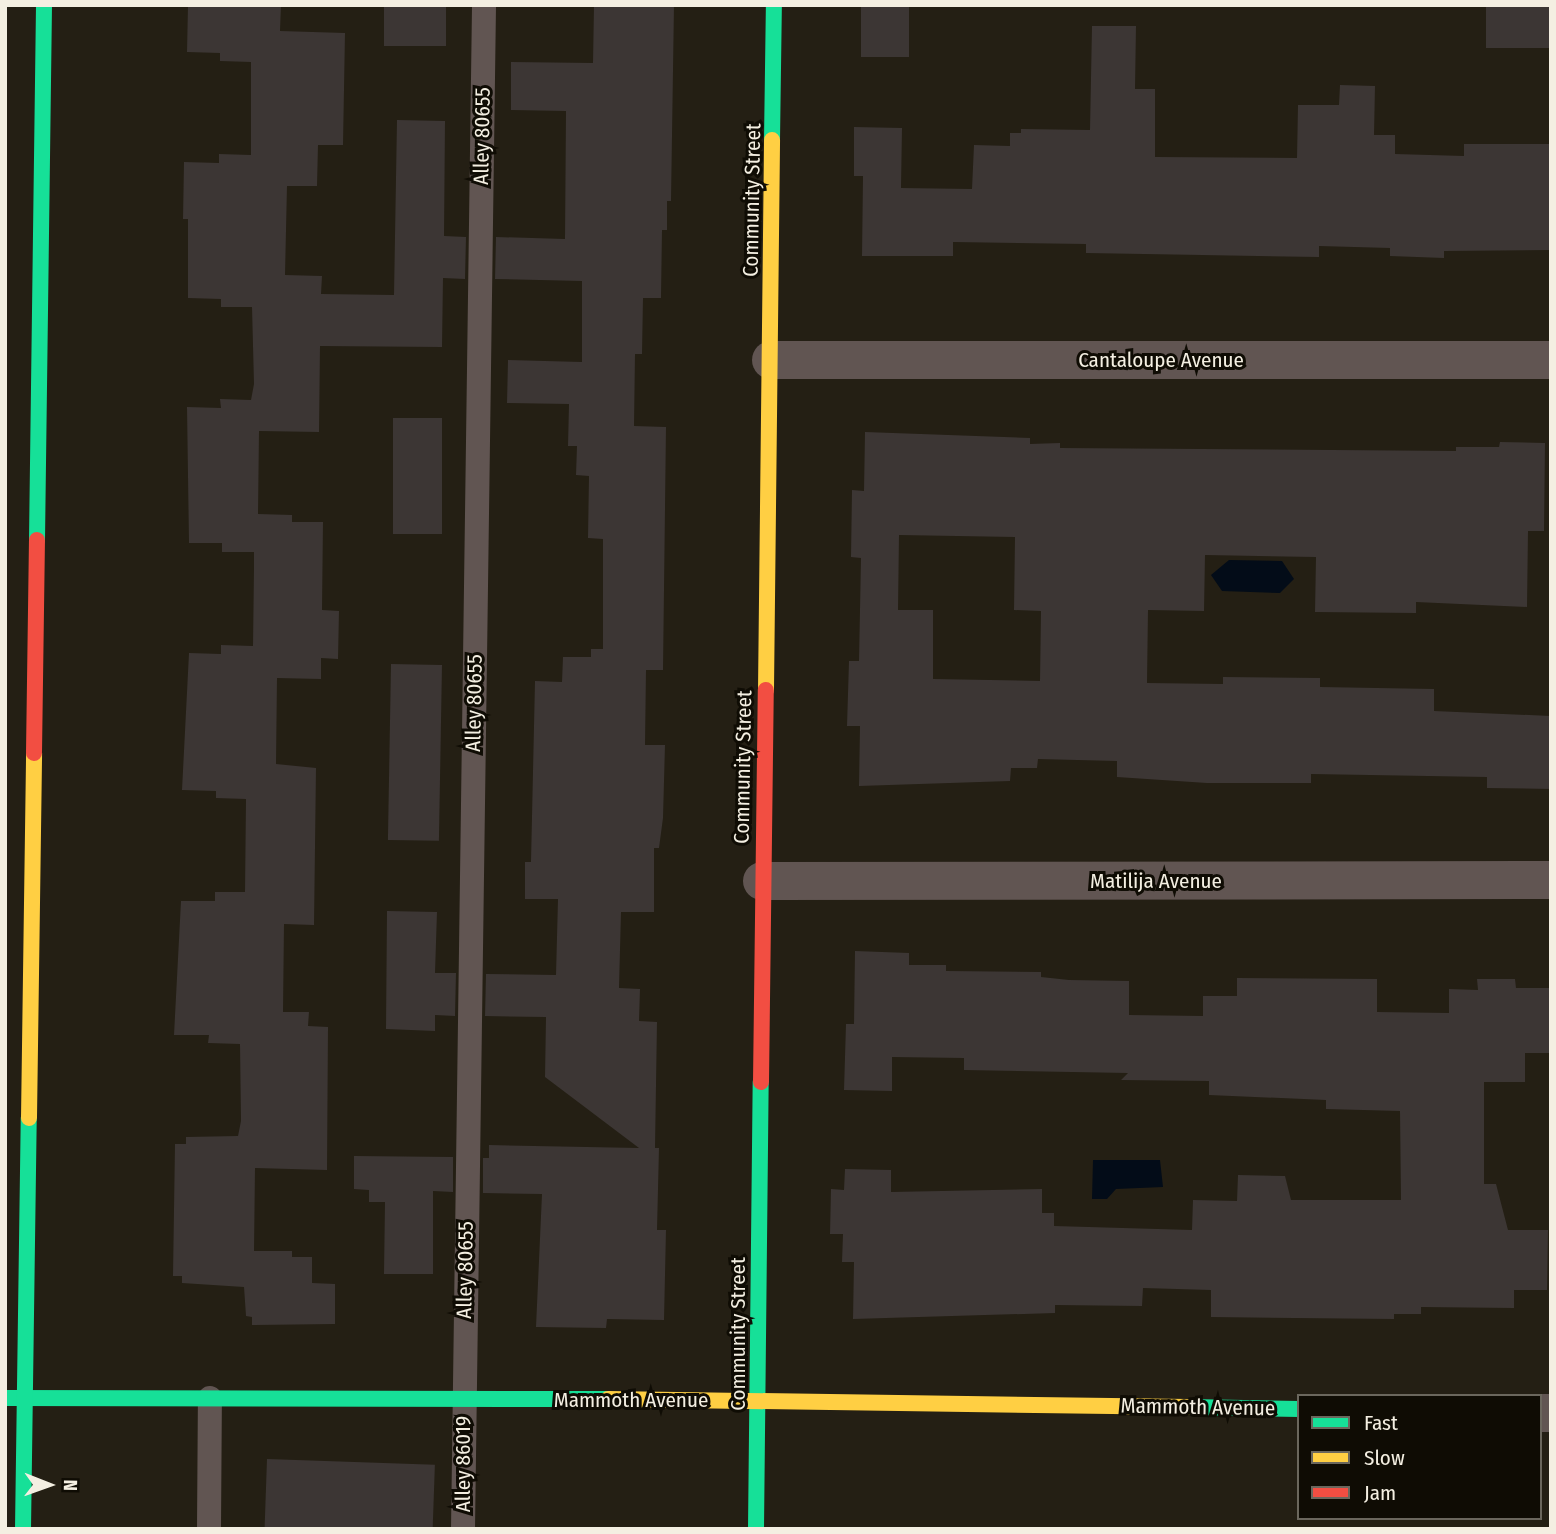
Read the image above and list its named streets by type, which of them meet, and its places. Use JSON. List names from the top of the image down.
{
  "streets": {
    "street": [
      "Community Street",
      "Cantaloupe Avenue",
      "Matilija Avenue",
      "Mammoth Avenue"
    ],
    "lane": ["Alley 80655", "Alley 86019"]
  },
  "crossings": [
    ["Alley 80655", "Mammoth Avenue"],
    ["Alley 80655", "Alley 86019"],
    ["Community Street", "Cantaloupe Avenue"],
    ["Community Street", "Matilija Avenue"],
    ["Community Street", "Mammoth Avenue"],
    ["Mammoth Avenue", "Alley 86019"]
  ],
  "legend": ["Fast", "Slow", "Jam"],
  "north": "right"
}
